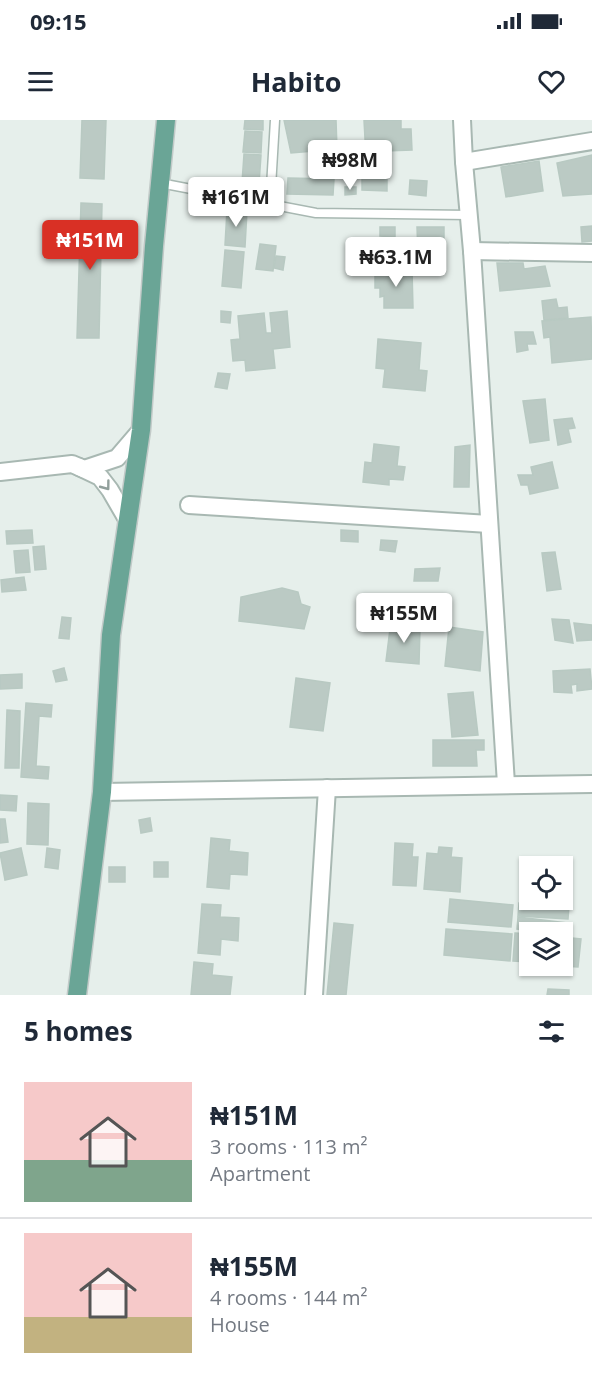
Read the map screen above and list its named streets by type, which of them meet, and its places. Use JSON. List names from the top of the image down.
{
  "page": {
    "status": "09:15",
    "header": "Habito",
    "price": [
      "₦98M",
      "₦161M",
      "₦151M",
      "₦63.1M",
      "₦155M"
    ],
    "heading": "5 homes",
    "list": [
      {
        "name": "₦151M",
        "note": "3 rooms · 113 m² · Apartment"
      },
      {
        "name": "₦155M",
        "note": "4 rooms · 144 m² · House"
      }
    ]
  }
}
